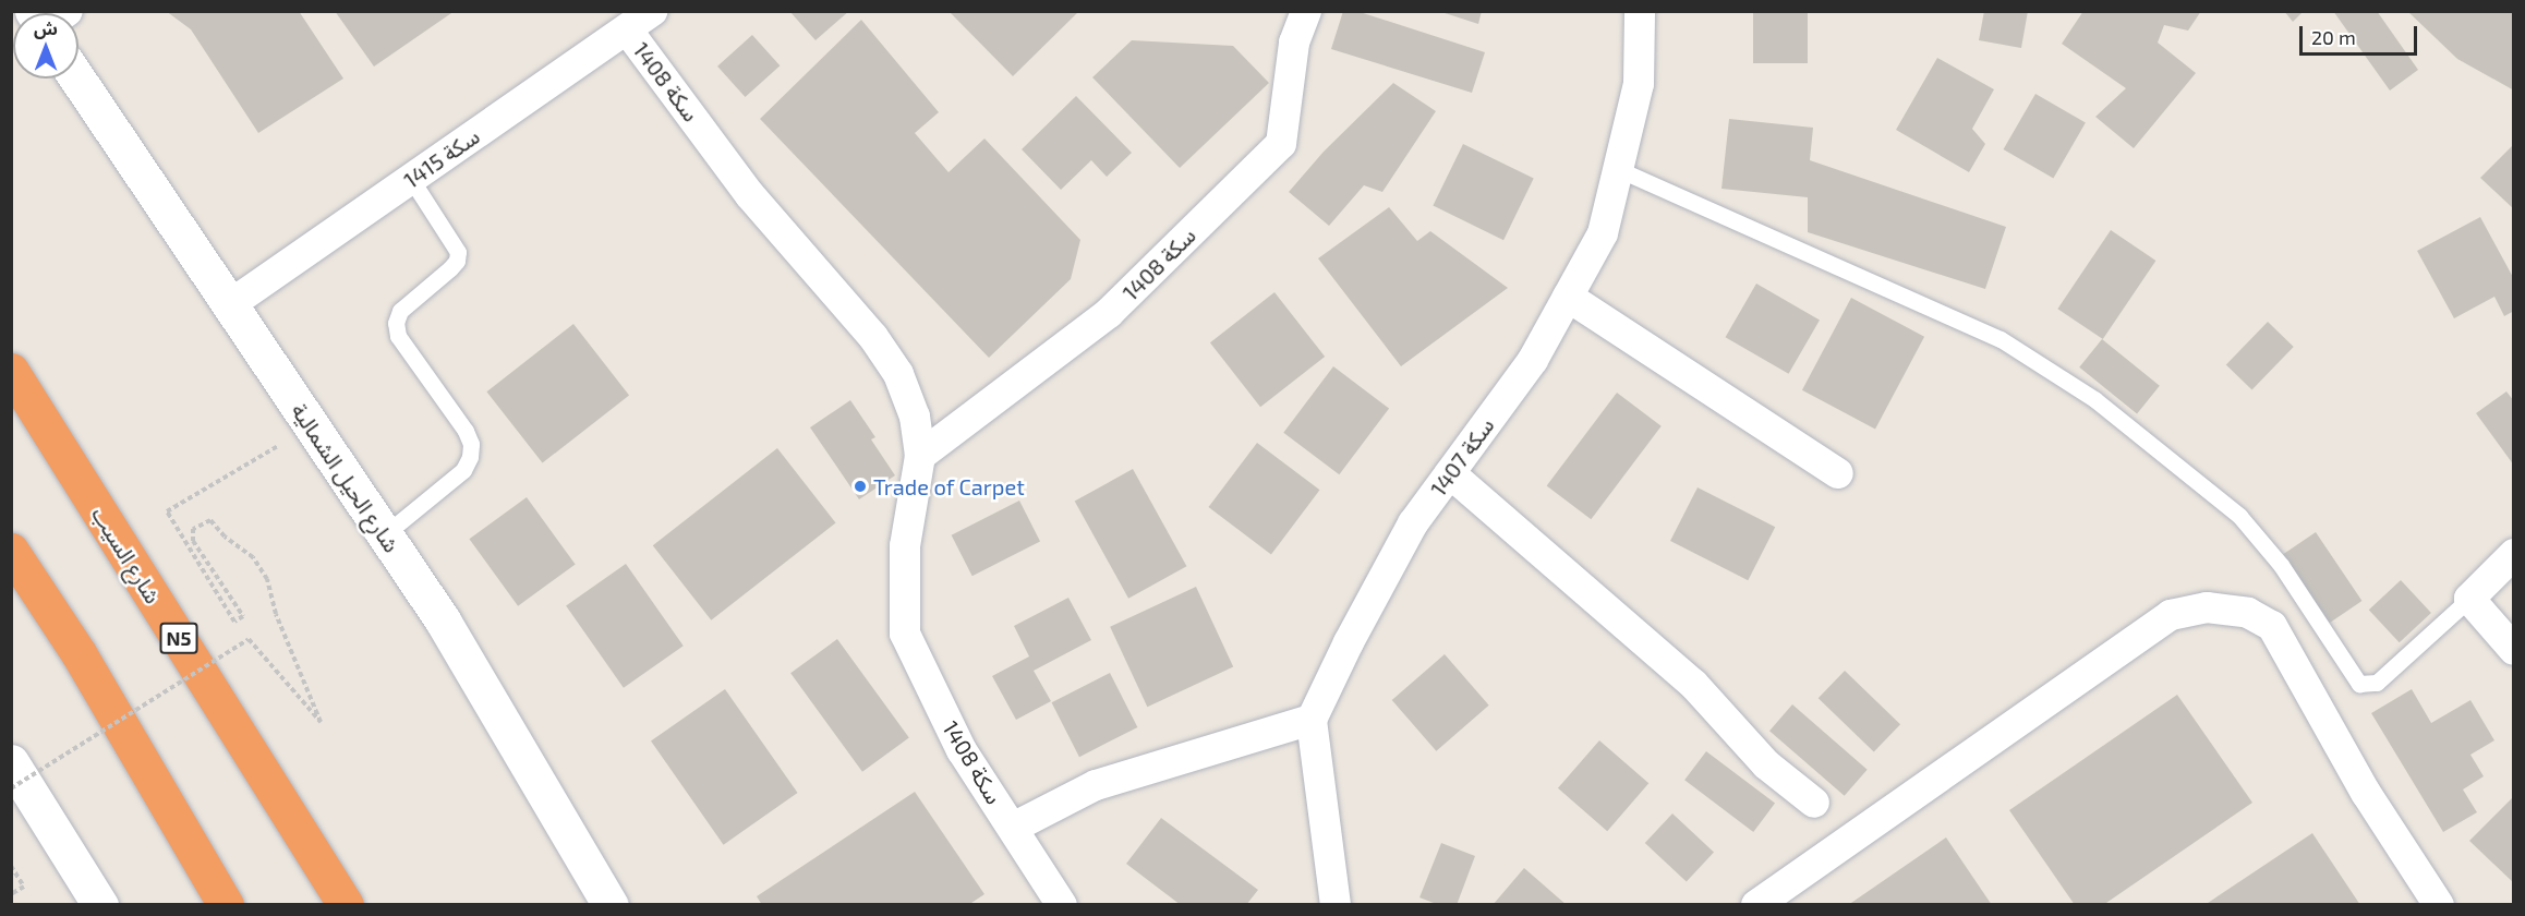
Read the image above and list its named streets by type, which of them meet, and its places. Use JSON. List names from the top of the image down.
{
  "streets": {
    "highway": ["شارع السيب", "N5"],
    "street": [
      "سكة 1408",
      "سكة 1415",
      "سكة 1407",
      "شارع الحيل الشمالية"
    ]
  },
  "crossings": [
    ["سكة 1408", "سكة 1415"],
    ["سكة 1415", "شارع الحيل الشمالية"]
  ],
  "places": ["Trade of Carpet"],
  "scale_bar": "20 m",
  "north": "top"
}
